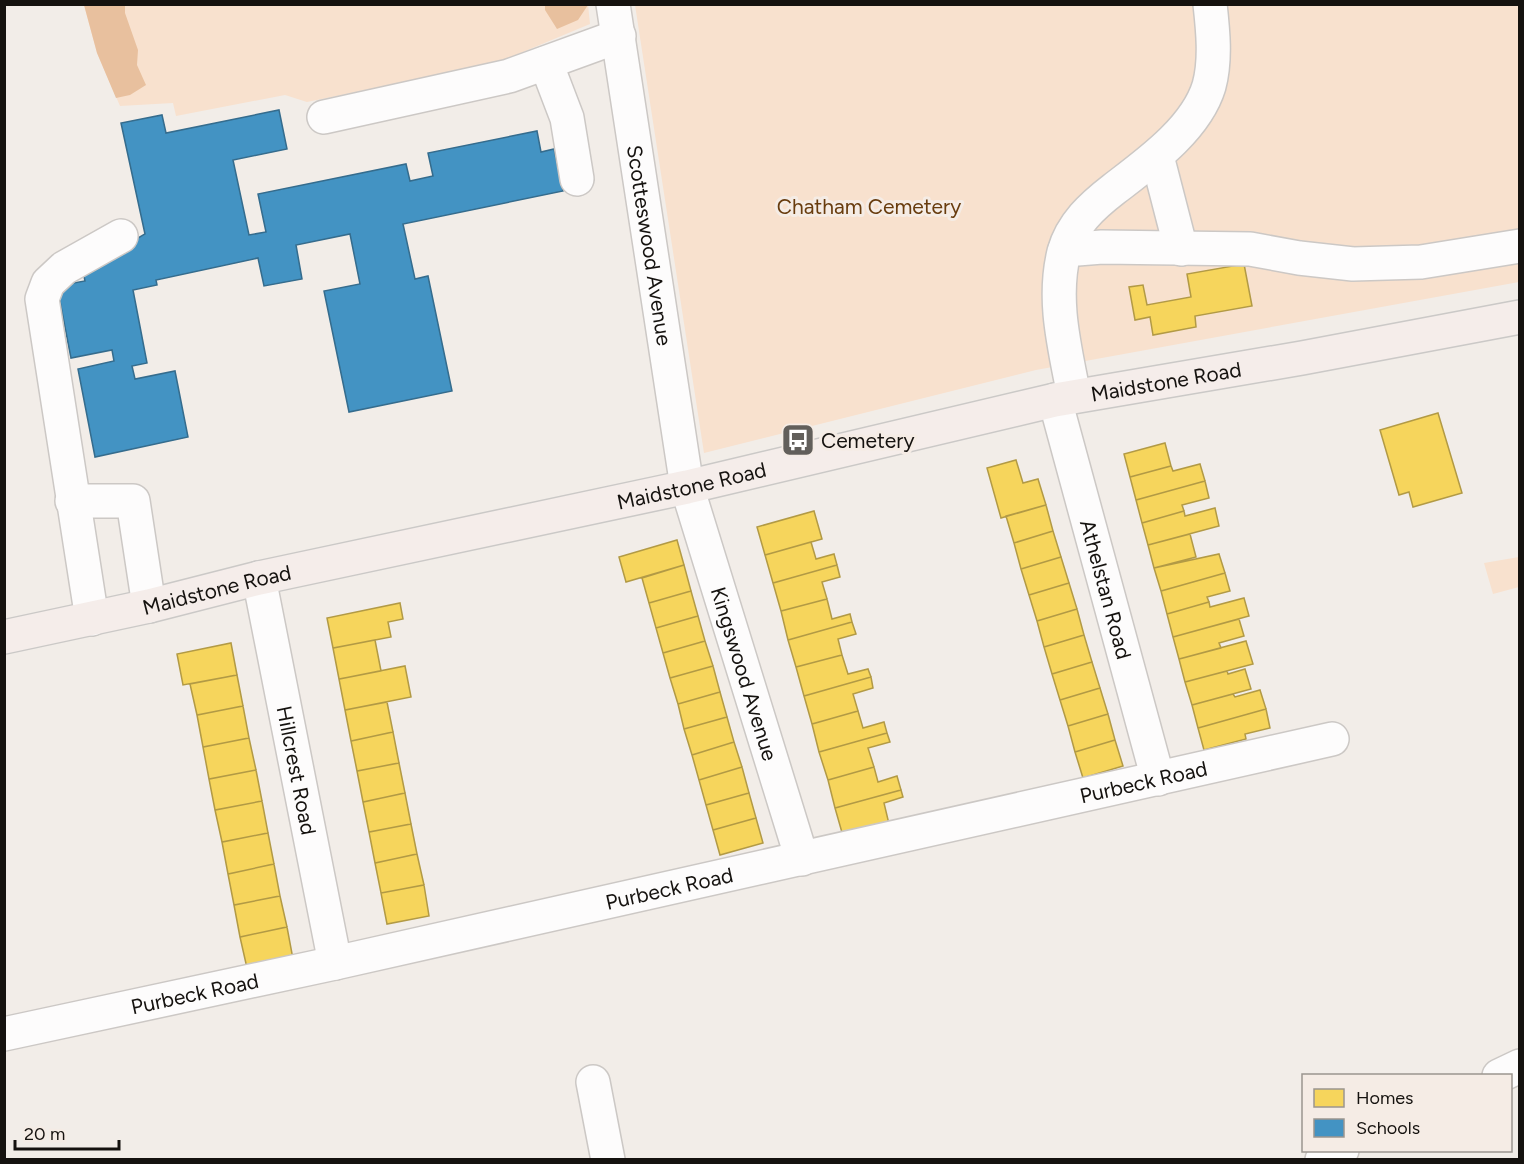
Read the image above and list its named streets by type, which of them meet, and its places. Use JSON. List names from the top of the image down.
{
  "streets": {
    "main road": ["Maidstone Road"],
    "street": [
      "Scotteswood Avenue",
      "Athelstan Road",
      "Kingswood Avenue",
      "Hillcrest Road",
      "Purbeck Road"
    ]
  },
  "crossings": [
    ["Scotteswood Avenue", "Maidstone Road"],
    ["Scotteswood Avenue", "Kingswood Avenue"],
    ["Maidstone Road", "Athelstan Road"],
    ["Maidstone Road", "Kingswood Avenue"],
    ["Maidstone Road", "Hillcrest Road"],
    ["Athelstan Road", "Purbeck Road"],
    ["Kingswood Avenue", "Purbeck Road"],
    ["Hillcrest Road", "Purbeck Road"]
  ],
  "parks": ["Chatham Cemetery"],
  "places": {
    "bus stop": ["Cemetery"]
  },
  "legend": ["Homes", "Schools"],
  "scale_bar": "20 m"
}
